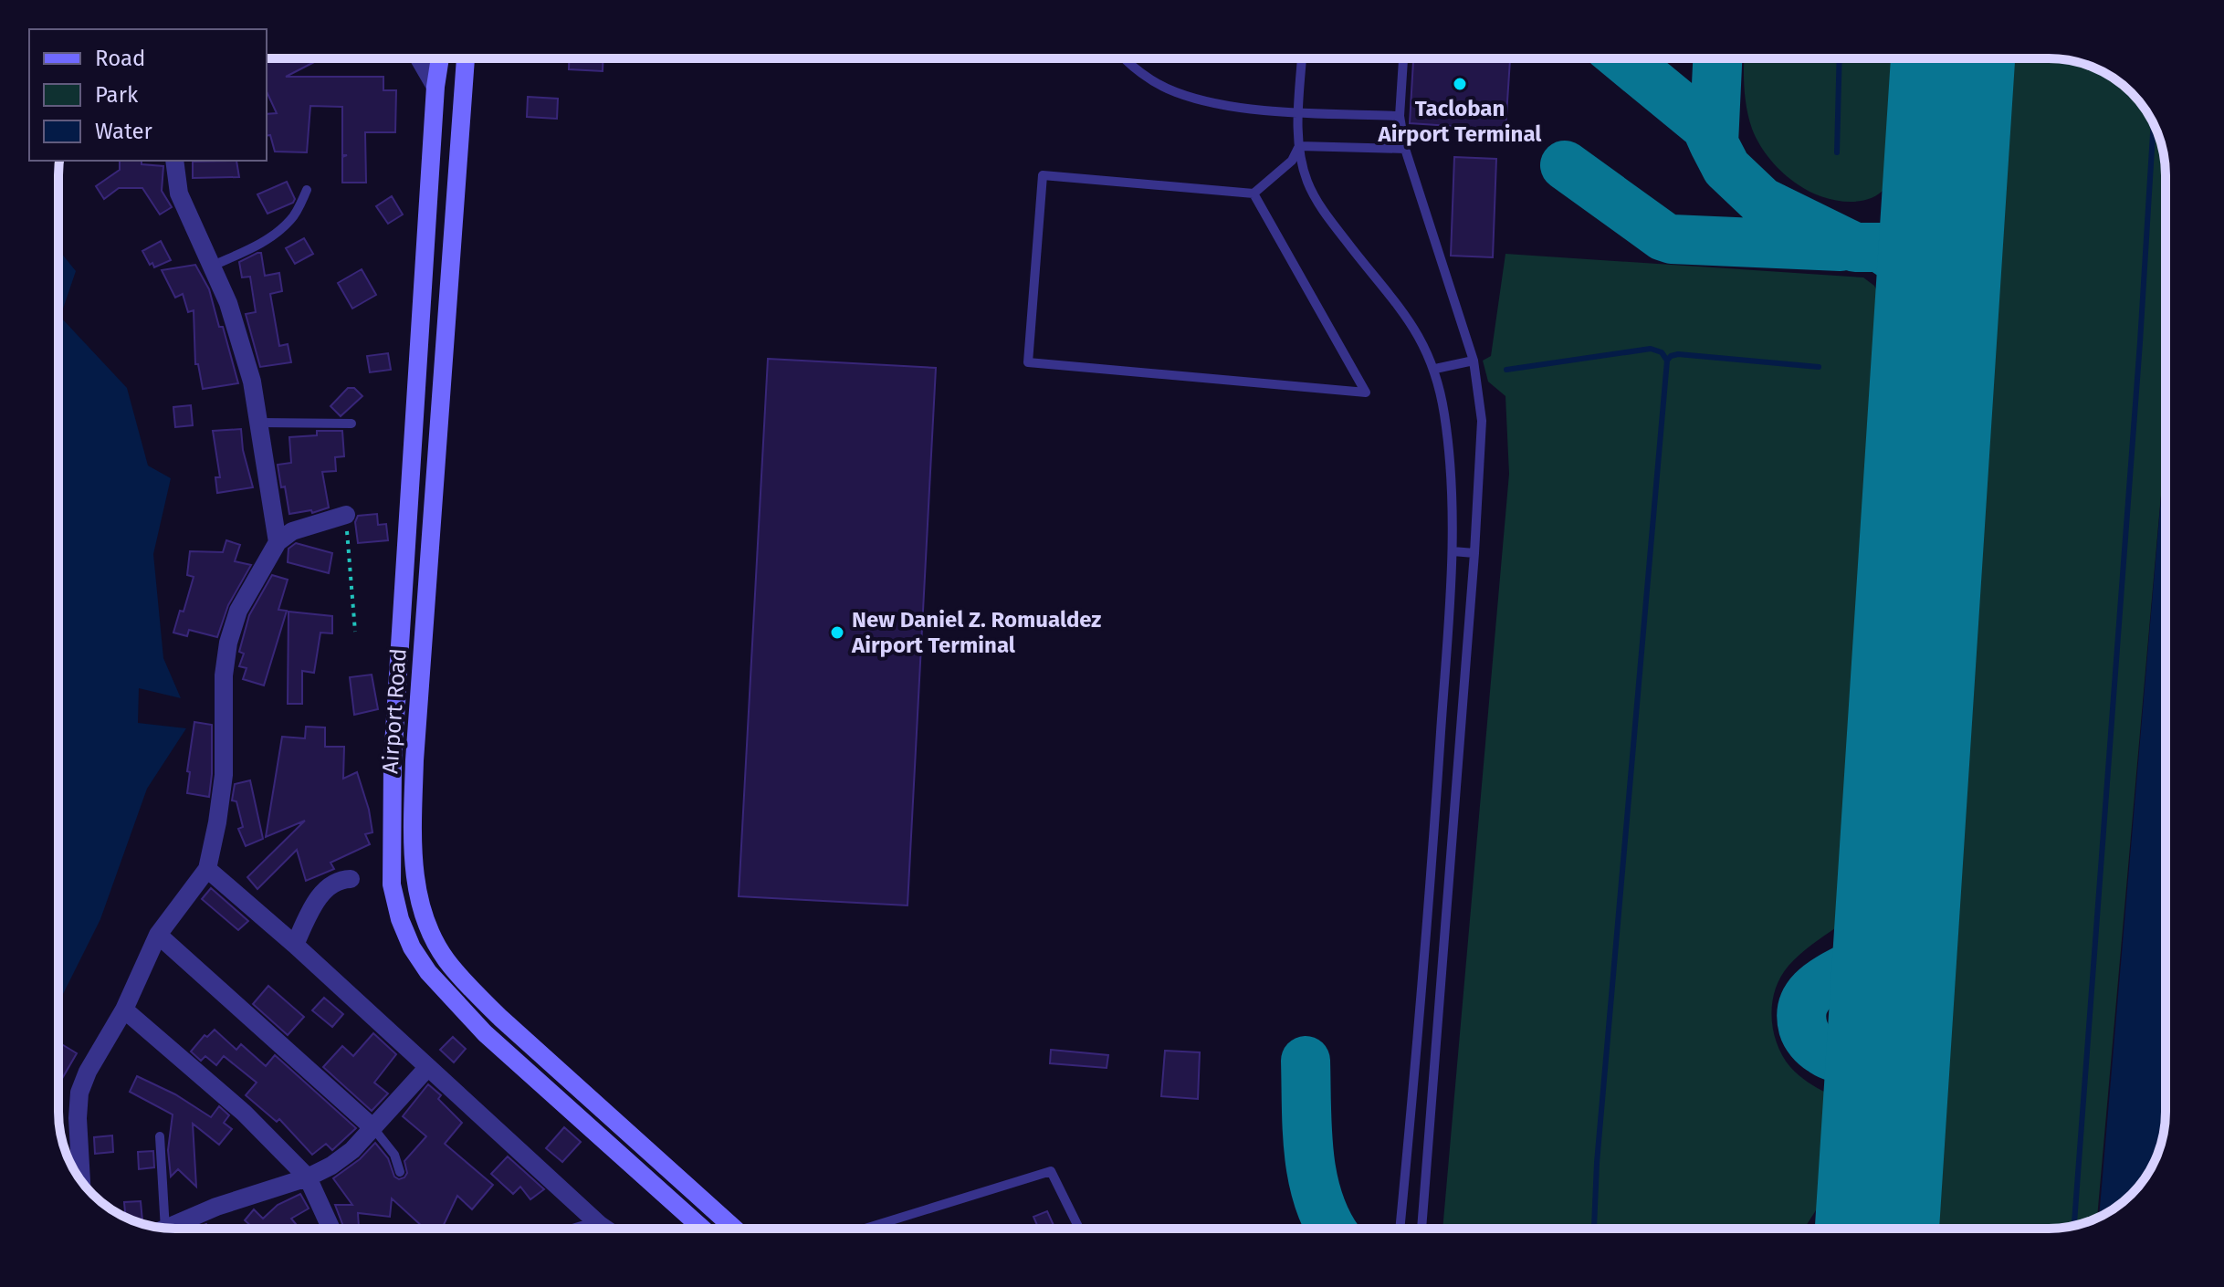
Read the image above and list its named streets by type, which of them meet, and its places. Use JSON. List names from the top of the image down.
{
  "streets": {
    "main road": ["Airport Road"]
  },
  "places": ["Tacloban Airport Terminal", "New Daniel Z. Romualdez Airport Terminal"],
  "legend": ["Road", "Park", "Water"]
}
